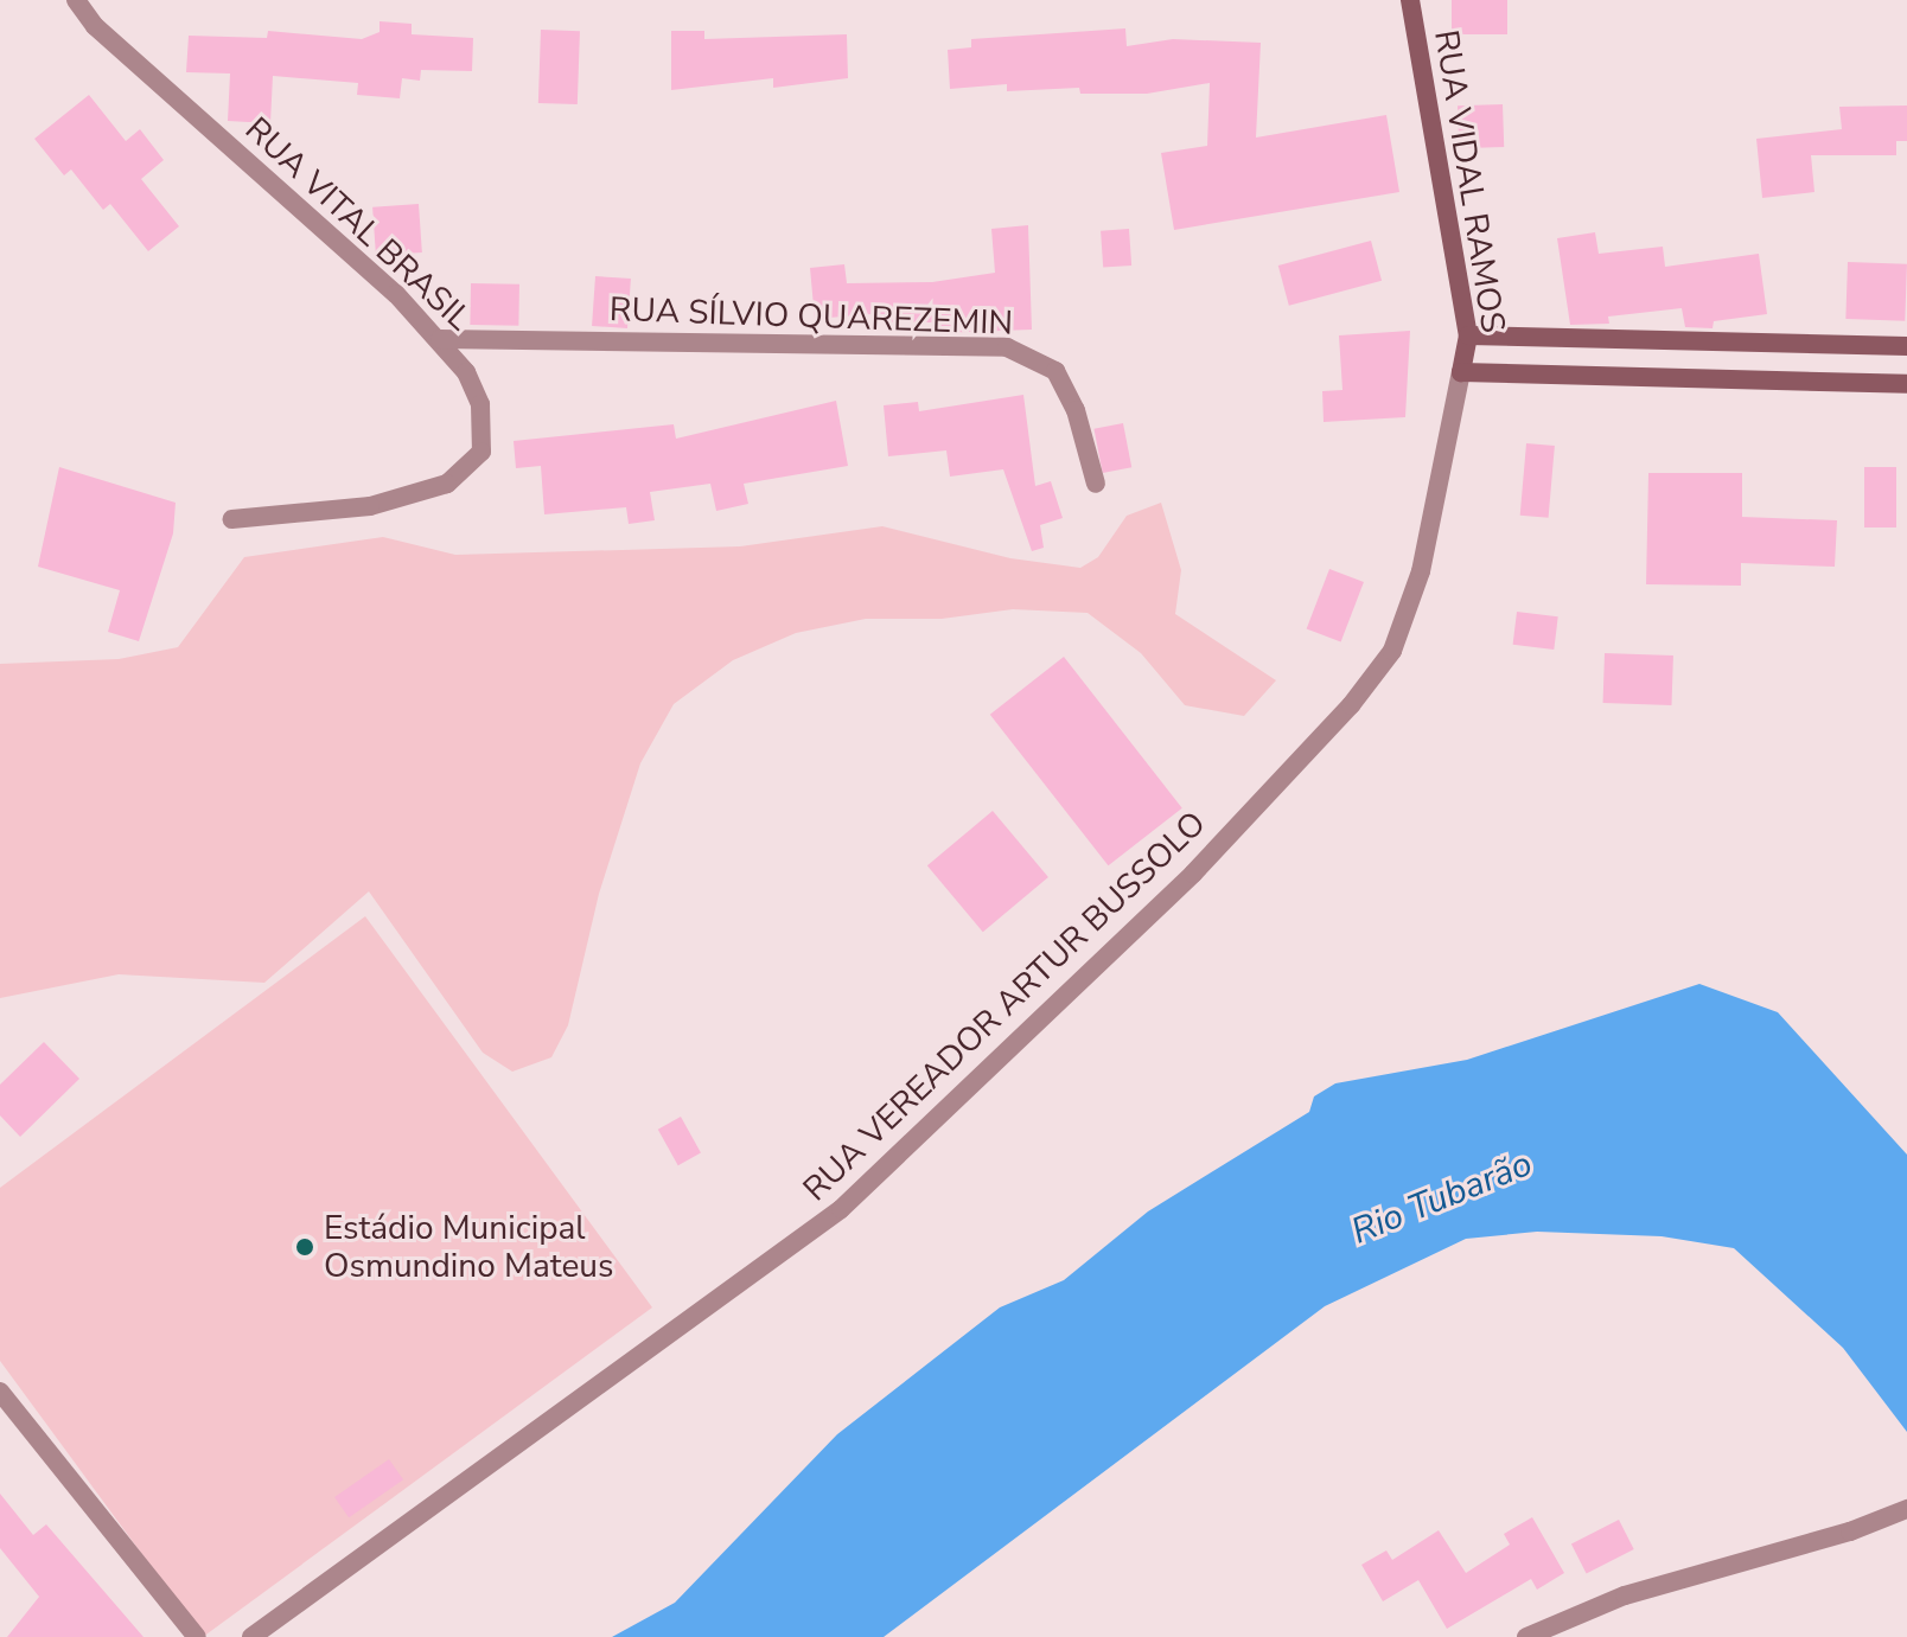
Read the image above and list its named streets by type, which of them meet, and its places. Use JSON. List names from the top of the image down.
{
  "streets": {
    "street": [
      "RUA VIDAL RAMOS",
      "RUA VITAL BRASIL",
      "RUA SÍLVIO QUAREZEMIN",
      "RUA VEREADOR ARTUR BUSSOLO"
    ]
  },
  "crossings": [
    ["RUA VIDAL RAMOS", "RUA VEREADOR ARTUR BUSSOLO"],
    ["RUA VITAL BRASIL", "RUA SÍLVIO QUAREZEMIN"]
  ],
  "water": ["Rio Tubarão"],
  "places": ["Estádio Municipal Osmundino Mateus"]
}
